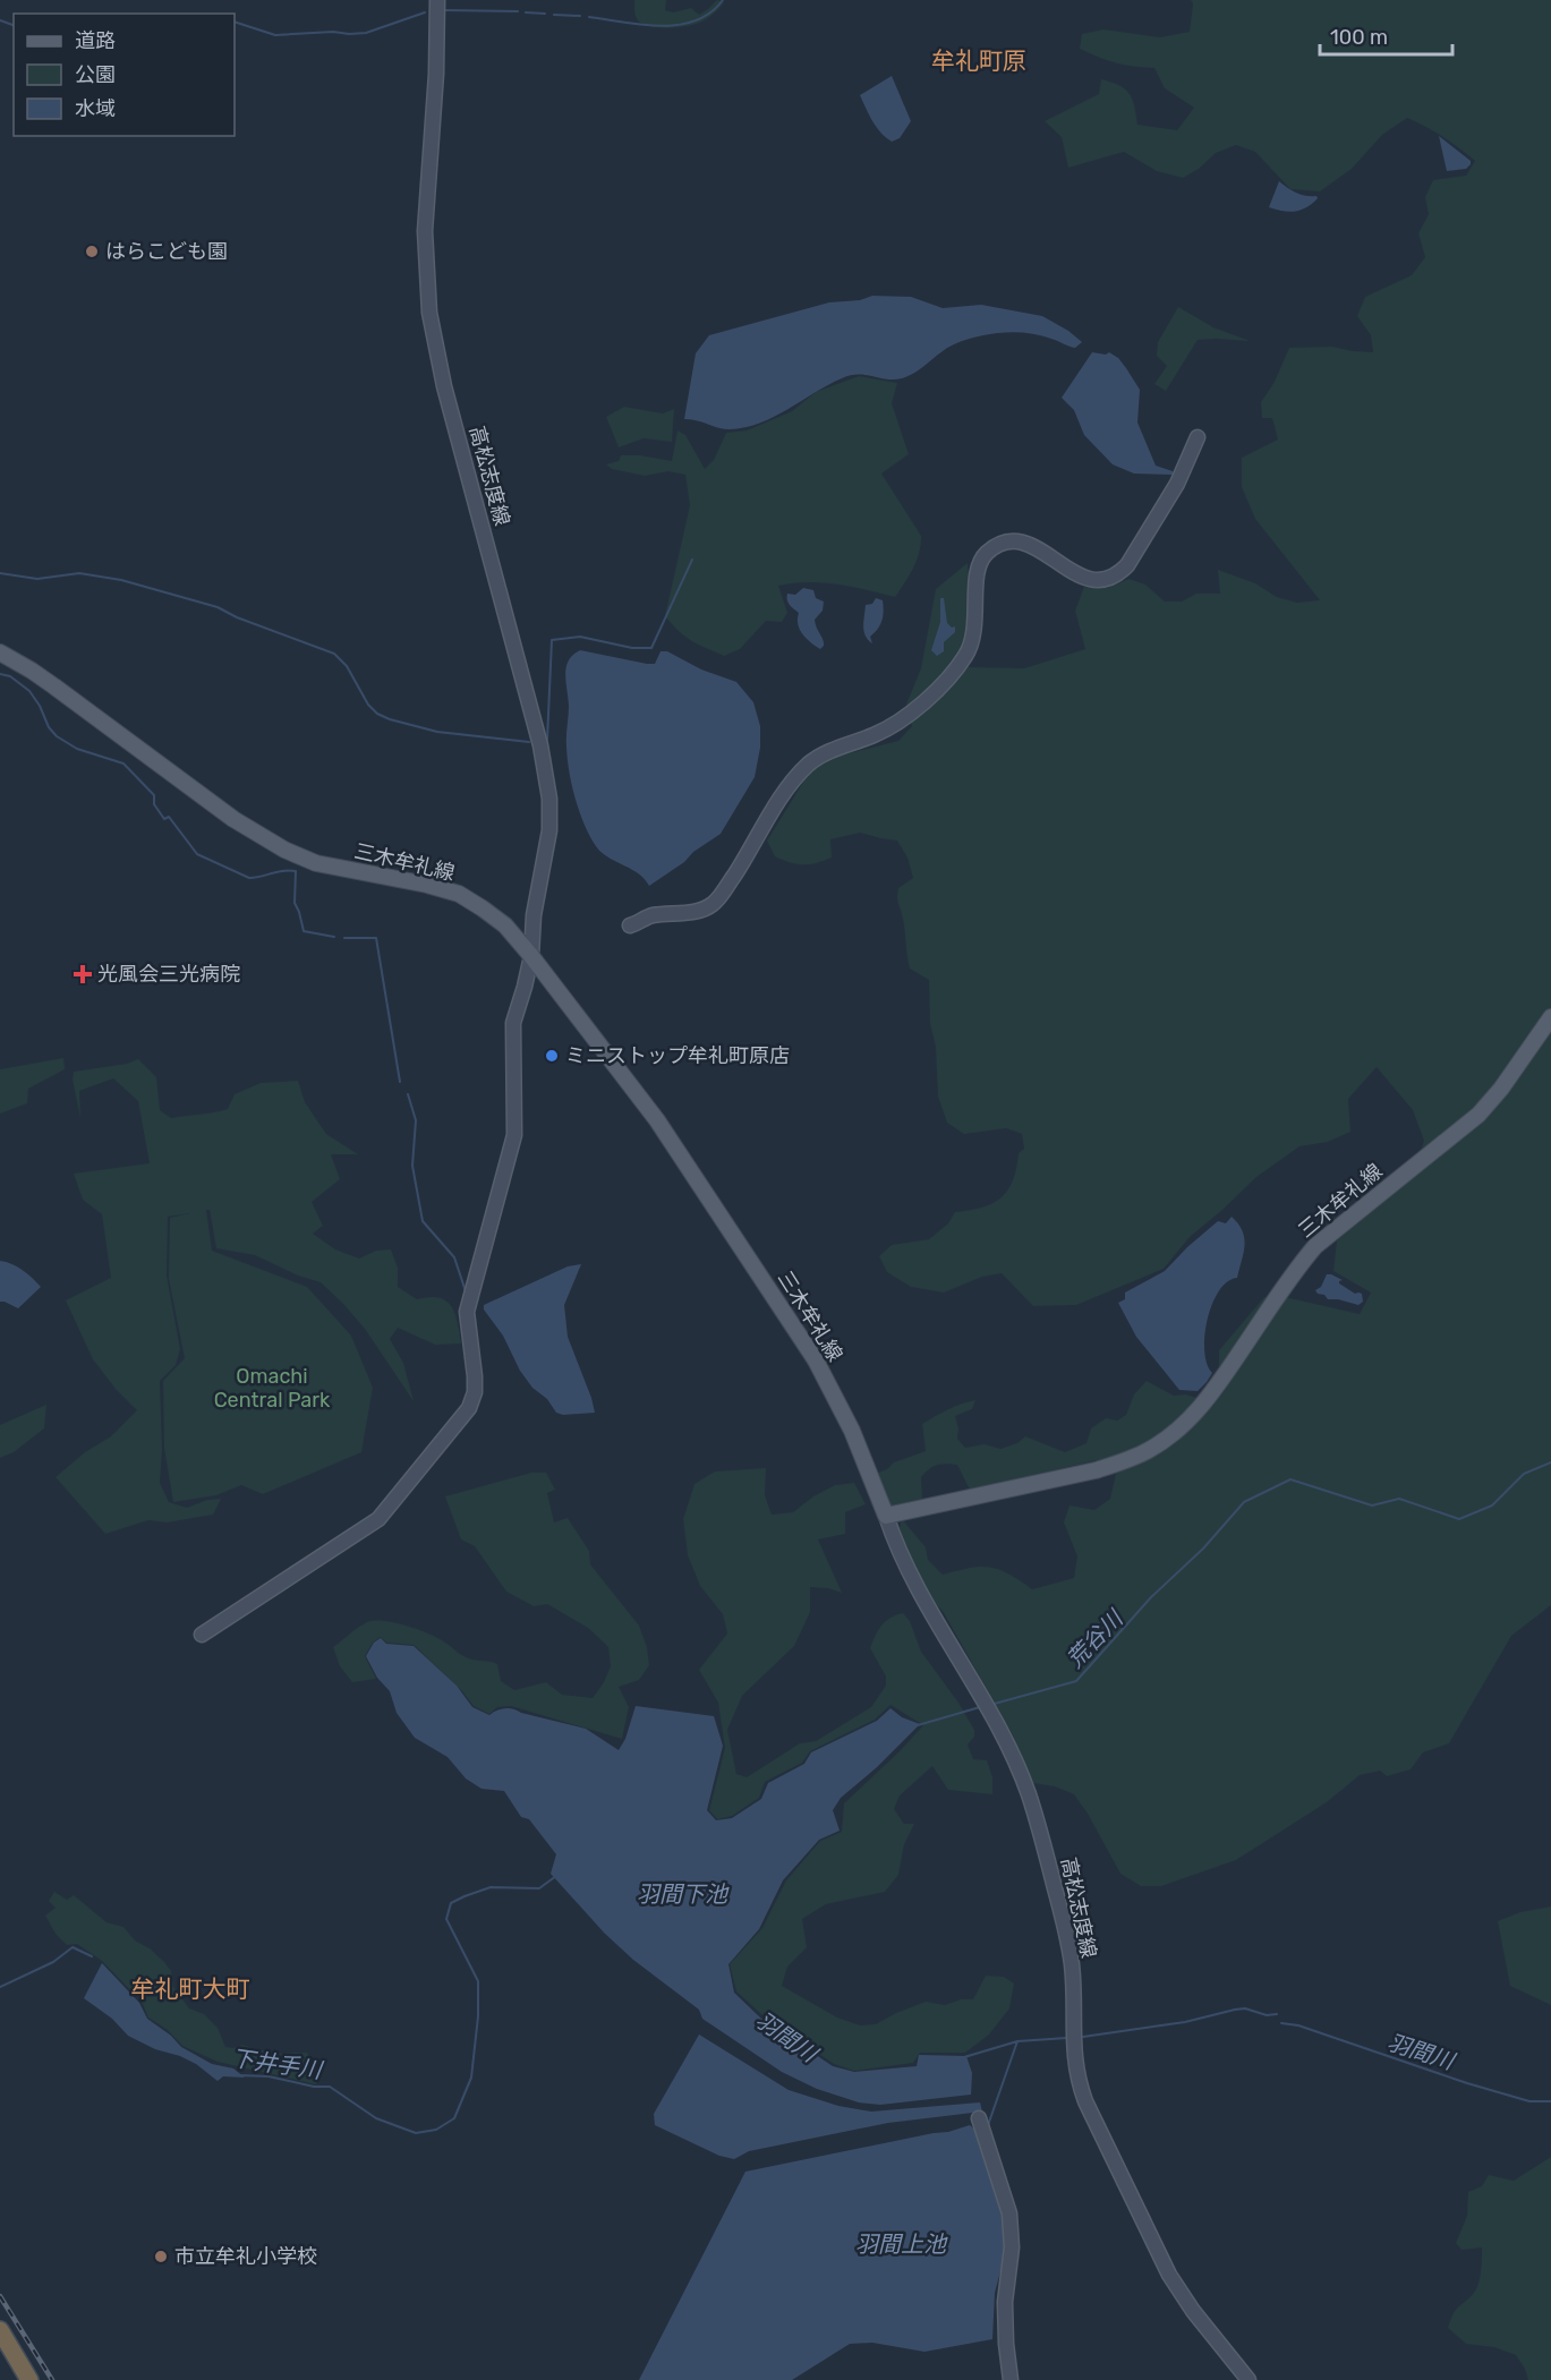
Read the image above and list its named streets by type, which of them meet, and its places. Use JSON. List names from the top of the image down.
{
  "streets": {
    "main road": ["高松志度線", "三木牟礼線"]
  },
  "crossings": [
    ["高松志度線", "三木牟礼線"]
  ],
  "districts": ["牟礼町原", "牟礼町大町"],
  "water": [
    "荒谷川",
    "羽間下池",
    "羽間川",
    "下井手川",
    "羽間上池"
  ],
  "parks": ["Omachi Central Park"],
  "places": {
    "other": ["はらこども園", "ミニストップ牟礼町原店", "市立牟礼小学校"],
    "health": ["光風会三光病院"]
  },
  "legend": ["道路", "公園", "水域"],
  "scale_bar": "100 m"
}
